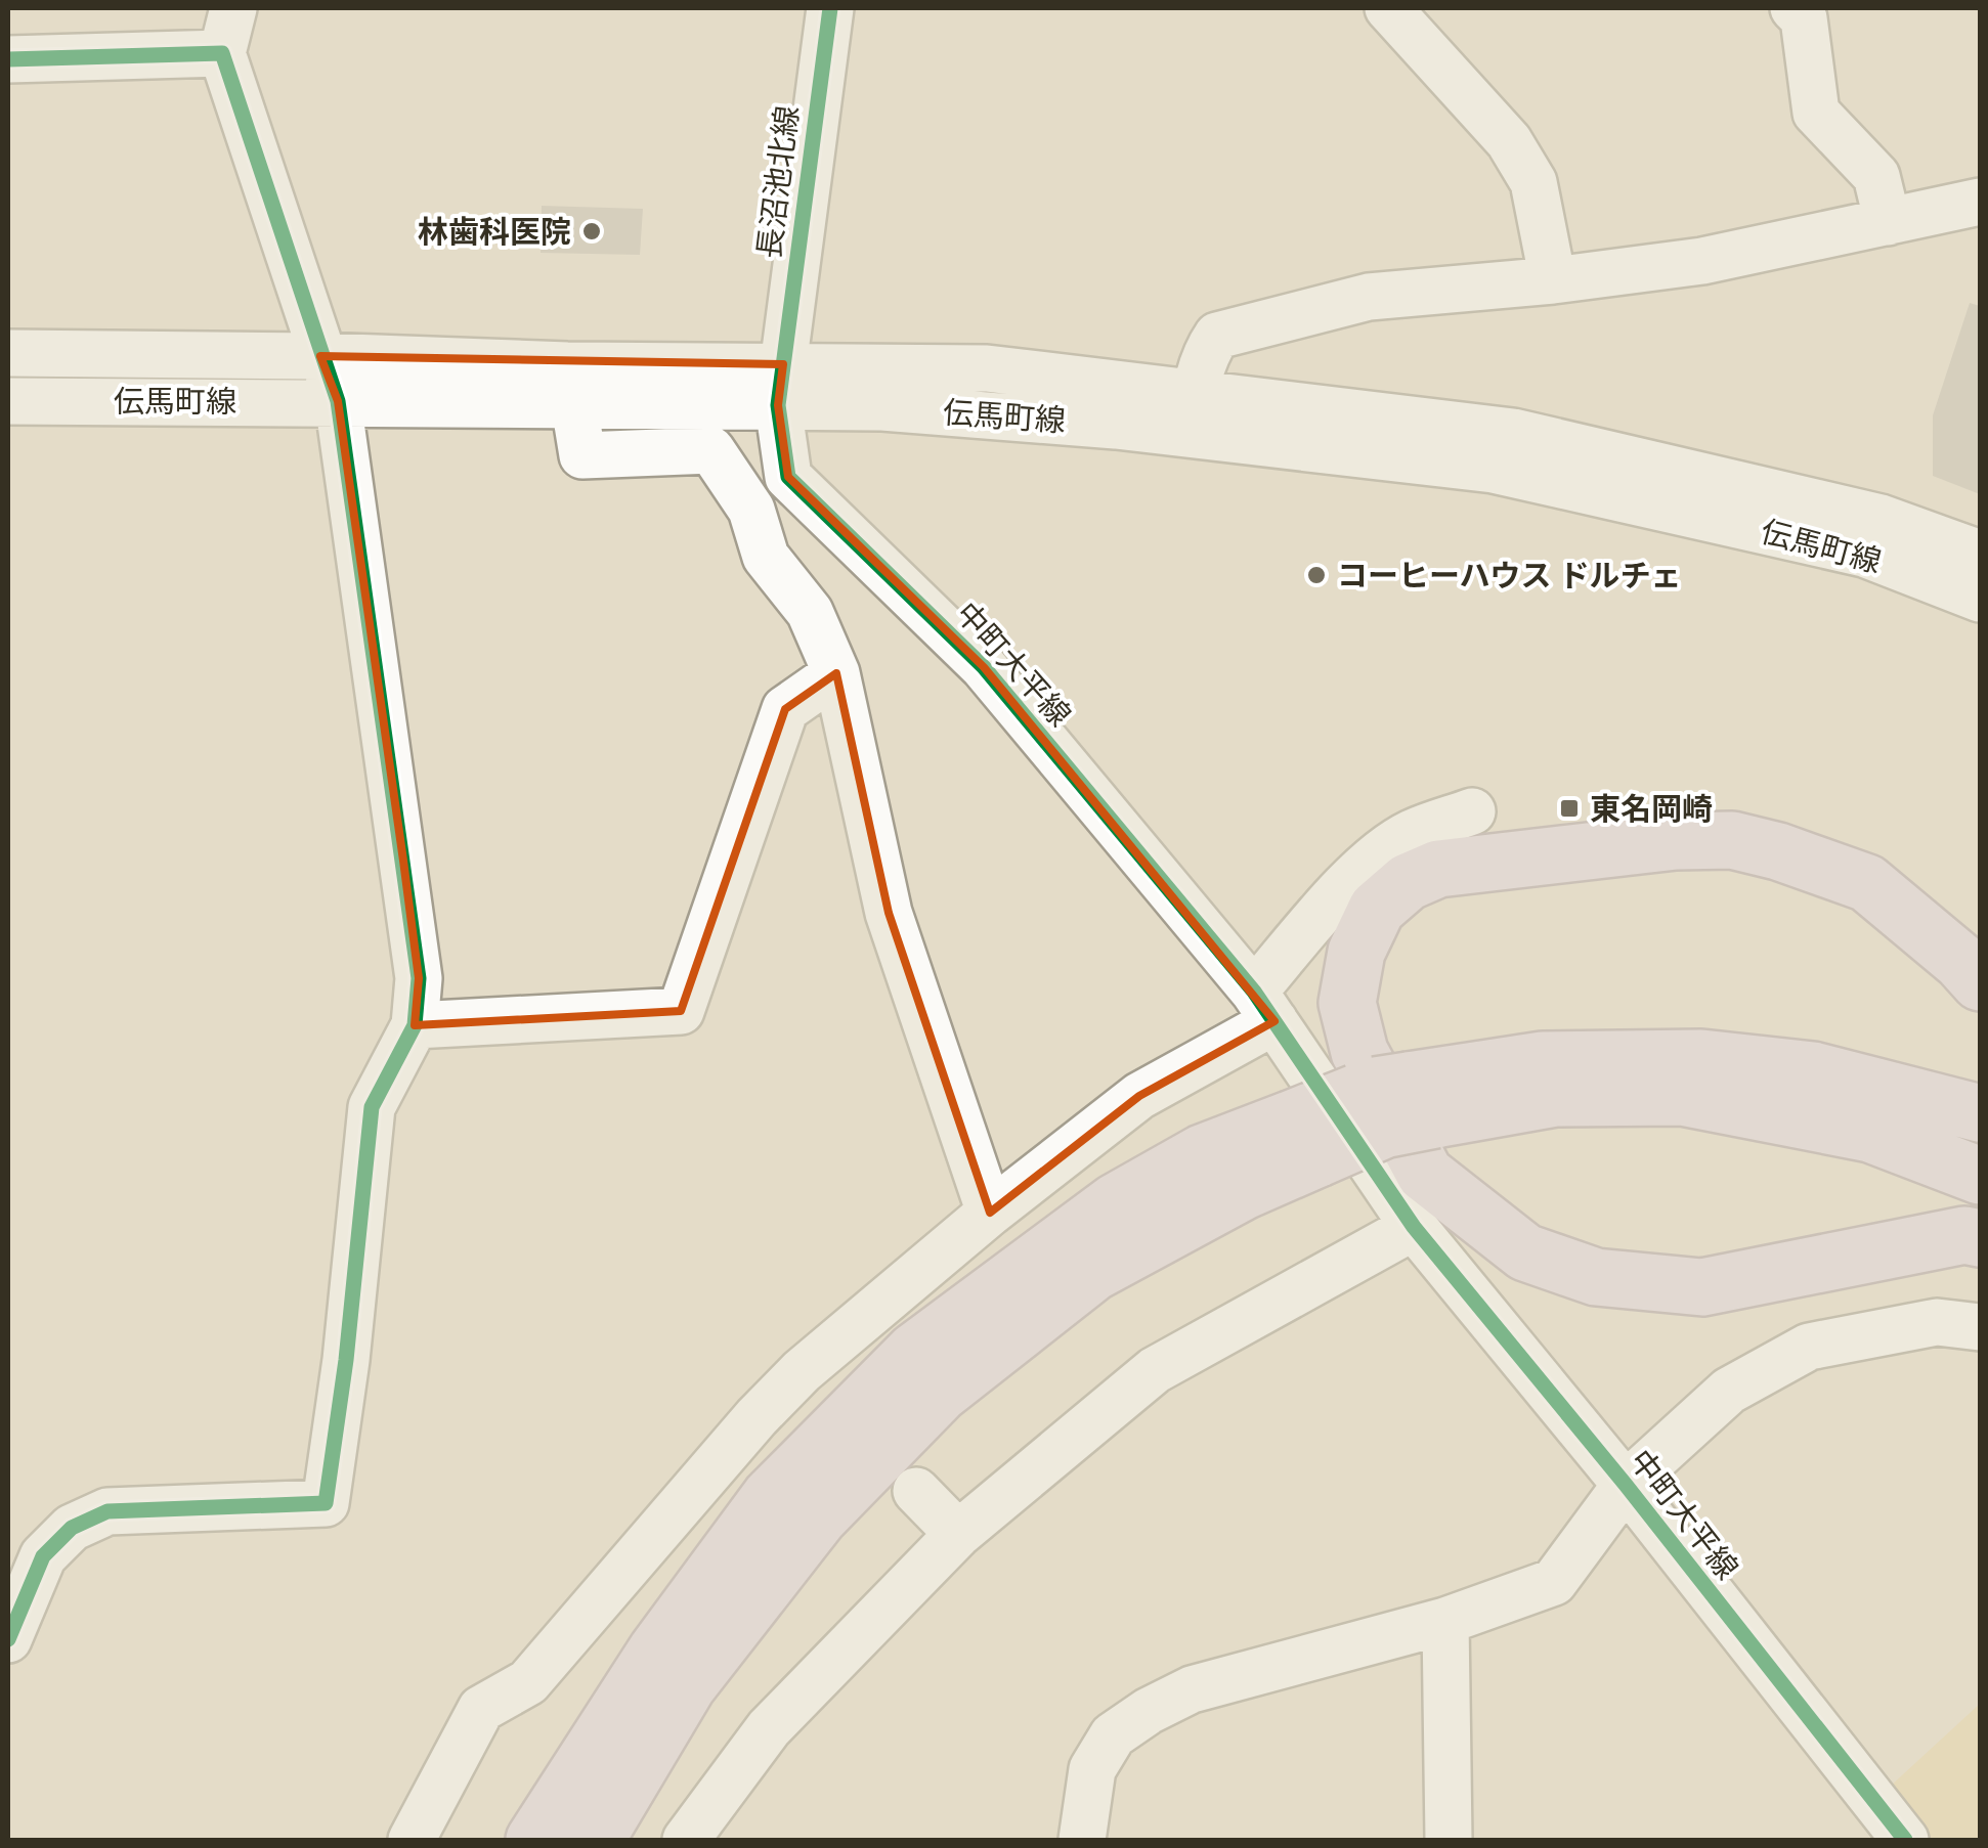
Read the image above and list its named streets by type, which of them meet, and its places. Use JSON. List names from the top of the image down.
{
  "streets": {
    "street": ["長沼池北線", "伝馬町線", "中町大平線"]
  },
  "crossings": [
    ["長沼池北線", "伝馬町線"],
    ["長沼池北線", "中町大平線"],
    ["伝馬町線", "中町大平線"]
  ],
  "places": {
    "other": ["林歯科医院", "コーヒーハウス ドルチェ"],
    "transit": ["東名岡崎"]
  }
}
